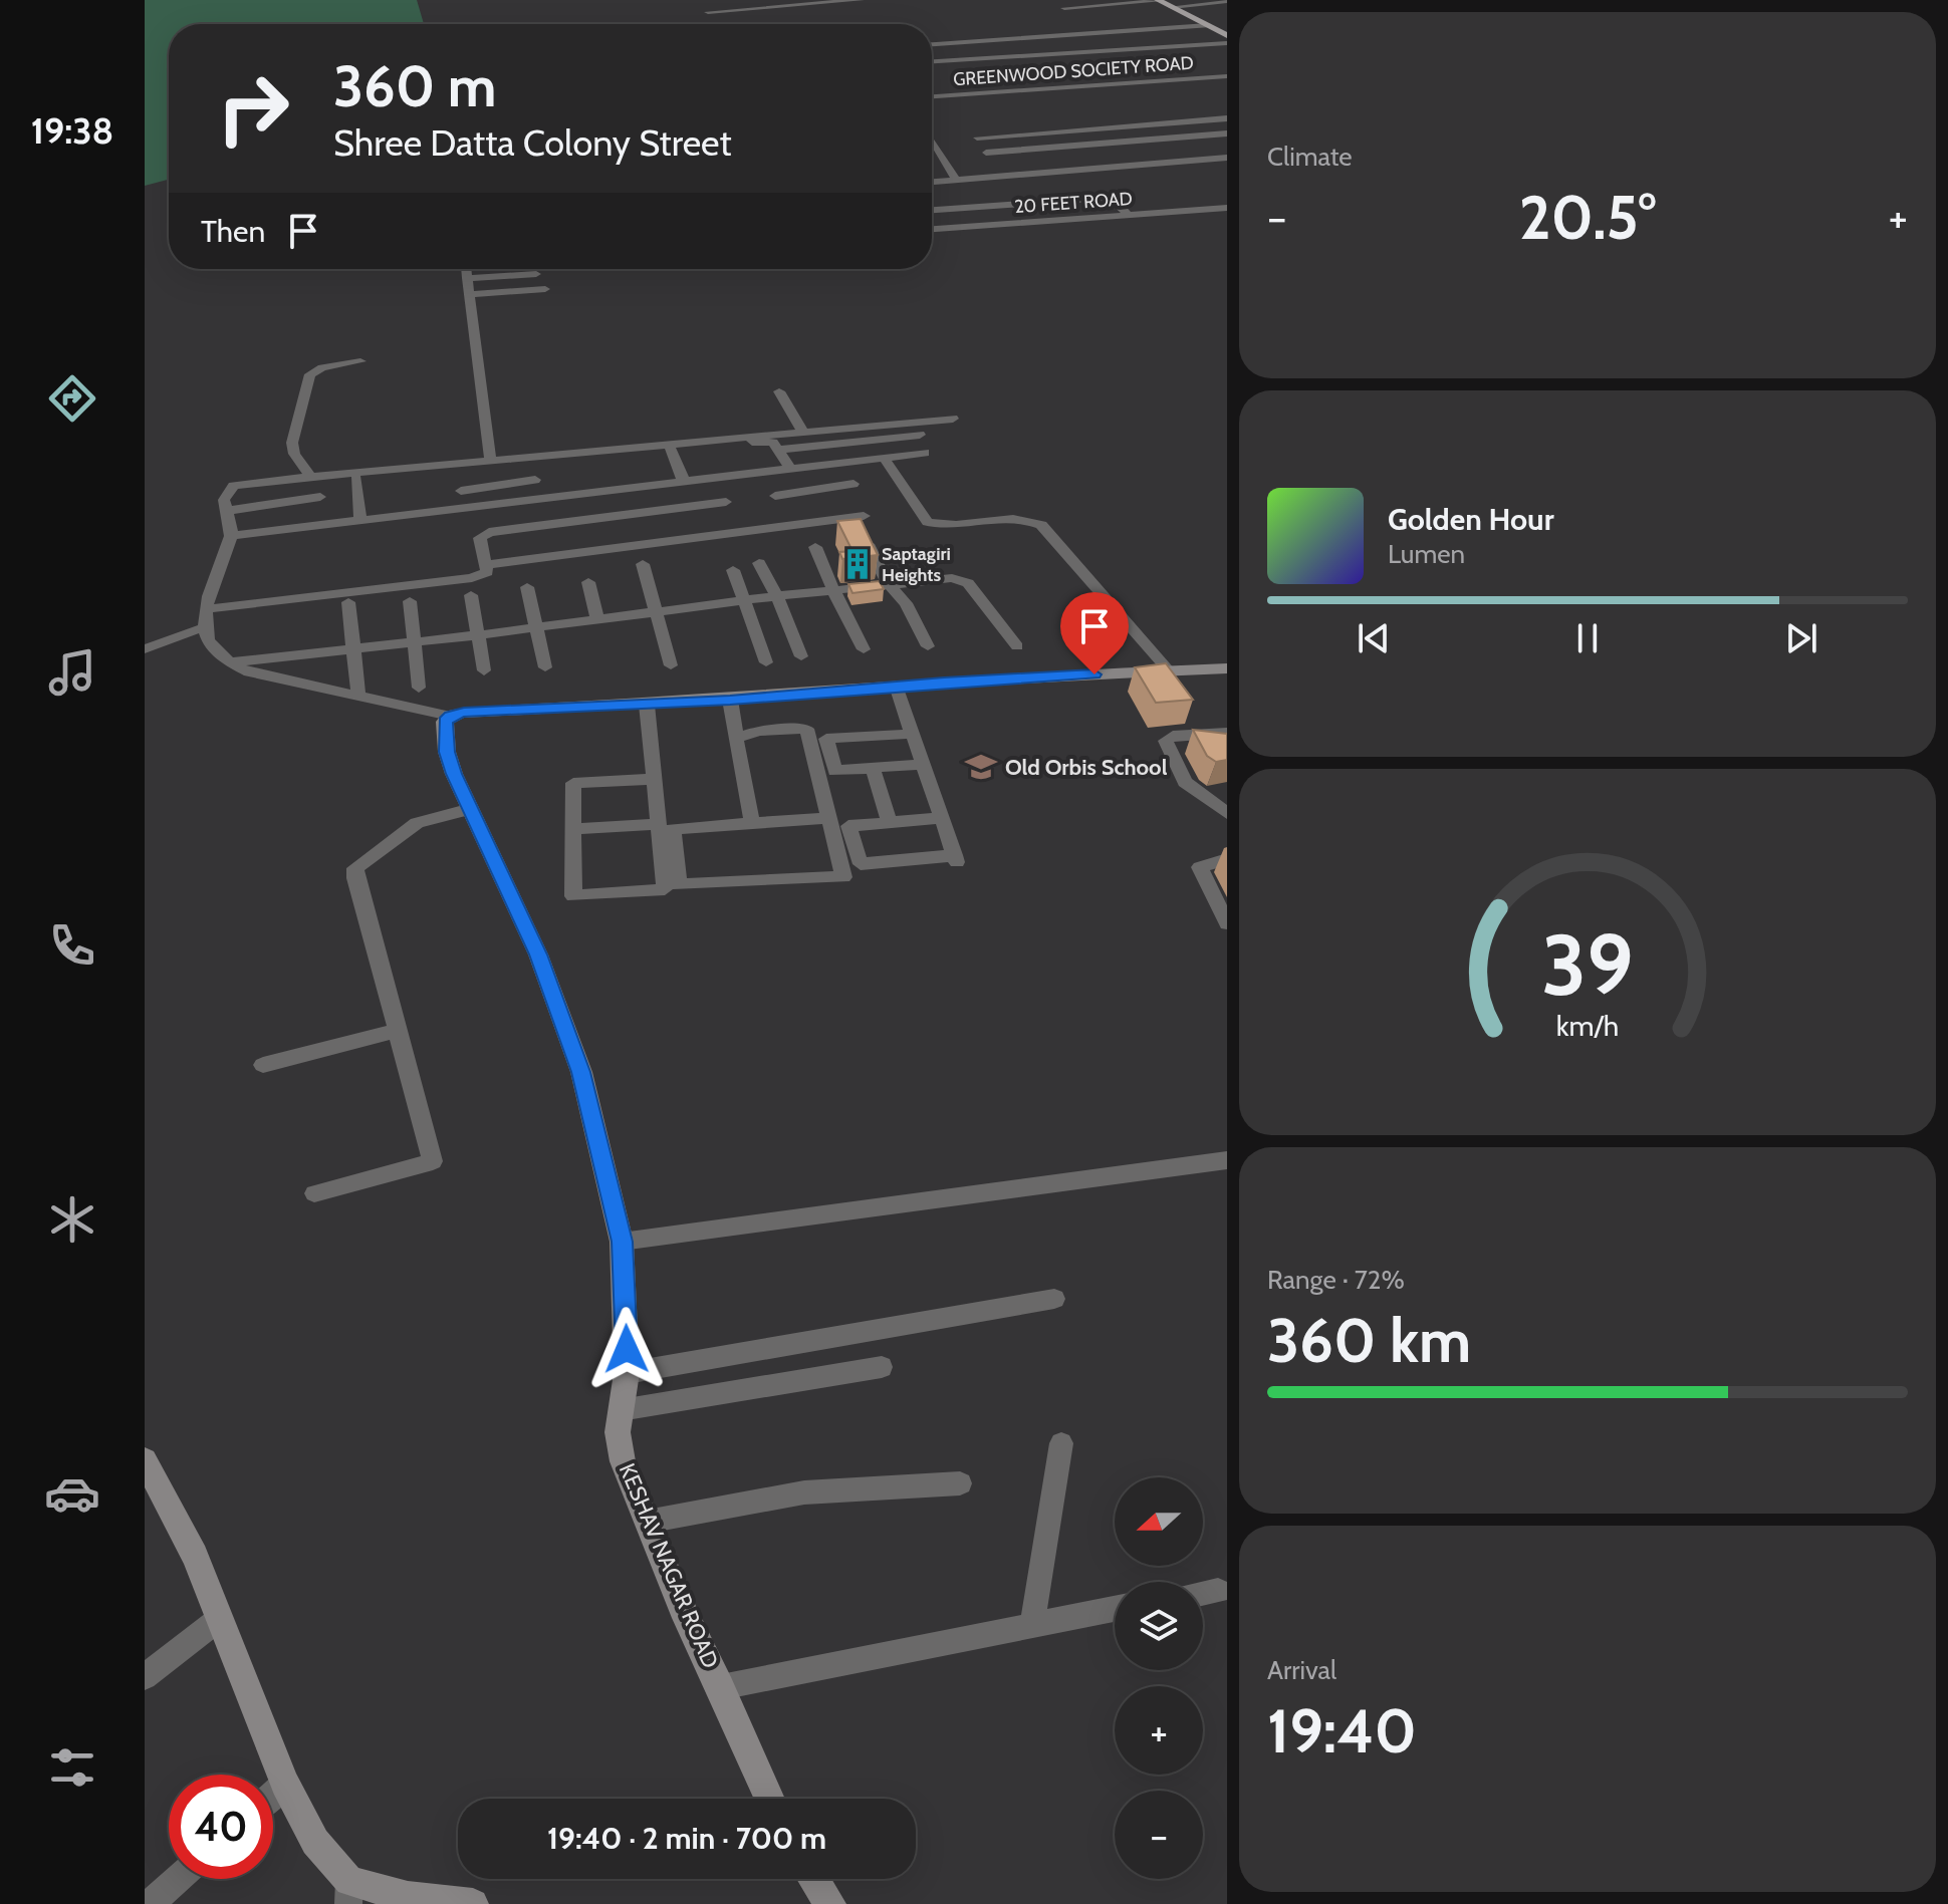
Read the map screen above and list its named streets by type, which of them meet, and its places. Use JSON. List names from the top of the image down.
{
  "streets": {
    "street": ["GREENWOOD SOCIETY ROAD", "20 FEET ROAD", "KESHAV NAGAR ROAD"]
  },
  "places": {
    "building": ["Saptagiri Heights"],
    "school or university": ["Old Orbis School"]
  },
  "north": "left",
  "page": {
    "tabs": "19:38",
    "tile": [
      "Climate",
      ["Range · 72%", "360 km"],
      ["Arrival", "19:40"]
    ],
    "turn": ["360 m", "Shree Datta Colony Street"],
    "heat": ["−", "20.5°", "+"],
    "then": "Then",
    "song": ["Golden Hour", "Lumen"],
    "map_buttons": ["+", "−"],
    "limit": "40",
    "trip": "19:40 · 2 min · 700 m",
    "gauge": ["39", "km/h"]
  }
}
